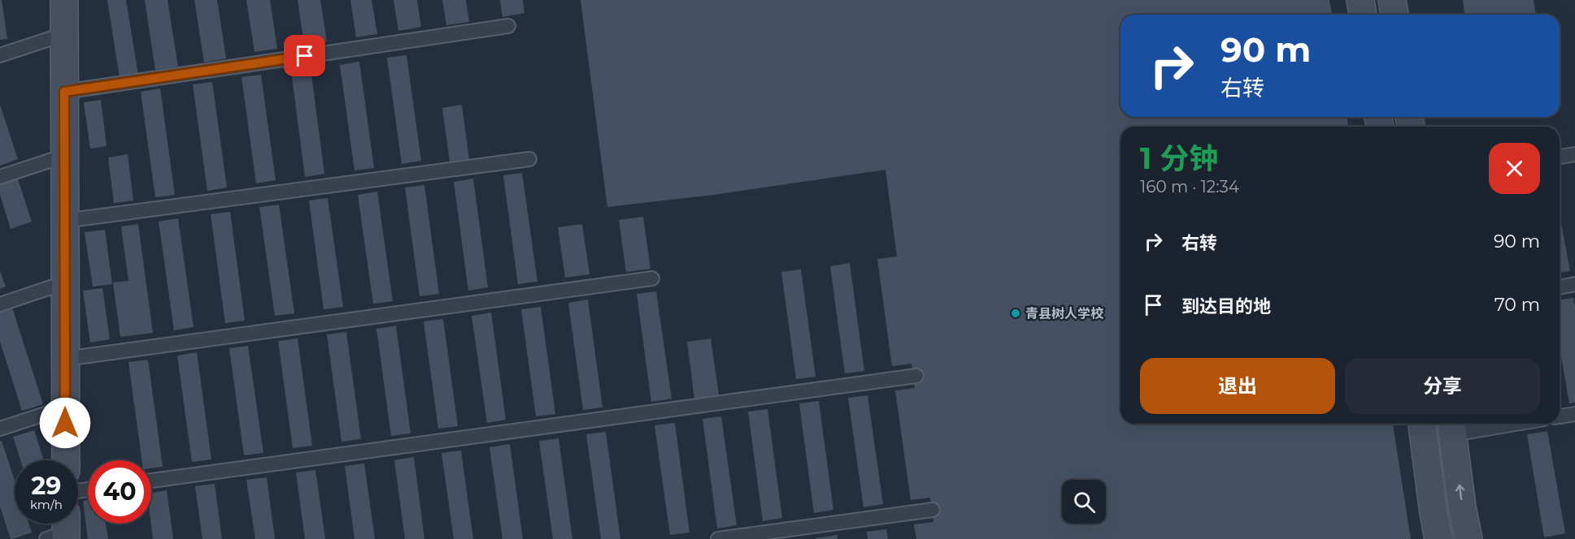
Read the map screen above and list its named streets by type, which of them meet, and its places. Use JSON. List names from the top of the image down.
{
  "places": ["青县树人学校"],
  "page": {
    "turn": ["90 m", "右转"],
    "heading": ["1 分钟", "160 m · 12:34"],
    "list": [
      {
        "name": "右转",
        "value": "90 m"
      },
      {
        "name": "到达目的地",
        "value": "70 m"
      }
    ],
    "buttons": ["退出", "分享"],
    "speed": "29 km/h",
    "limit": "40"
  }
}
